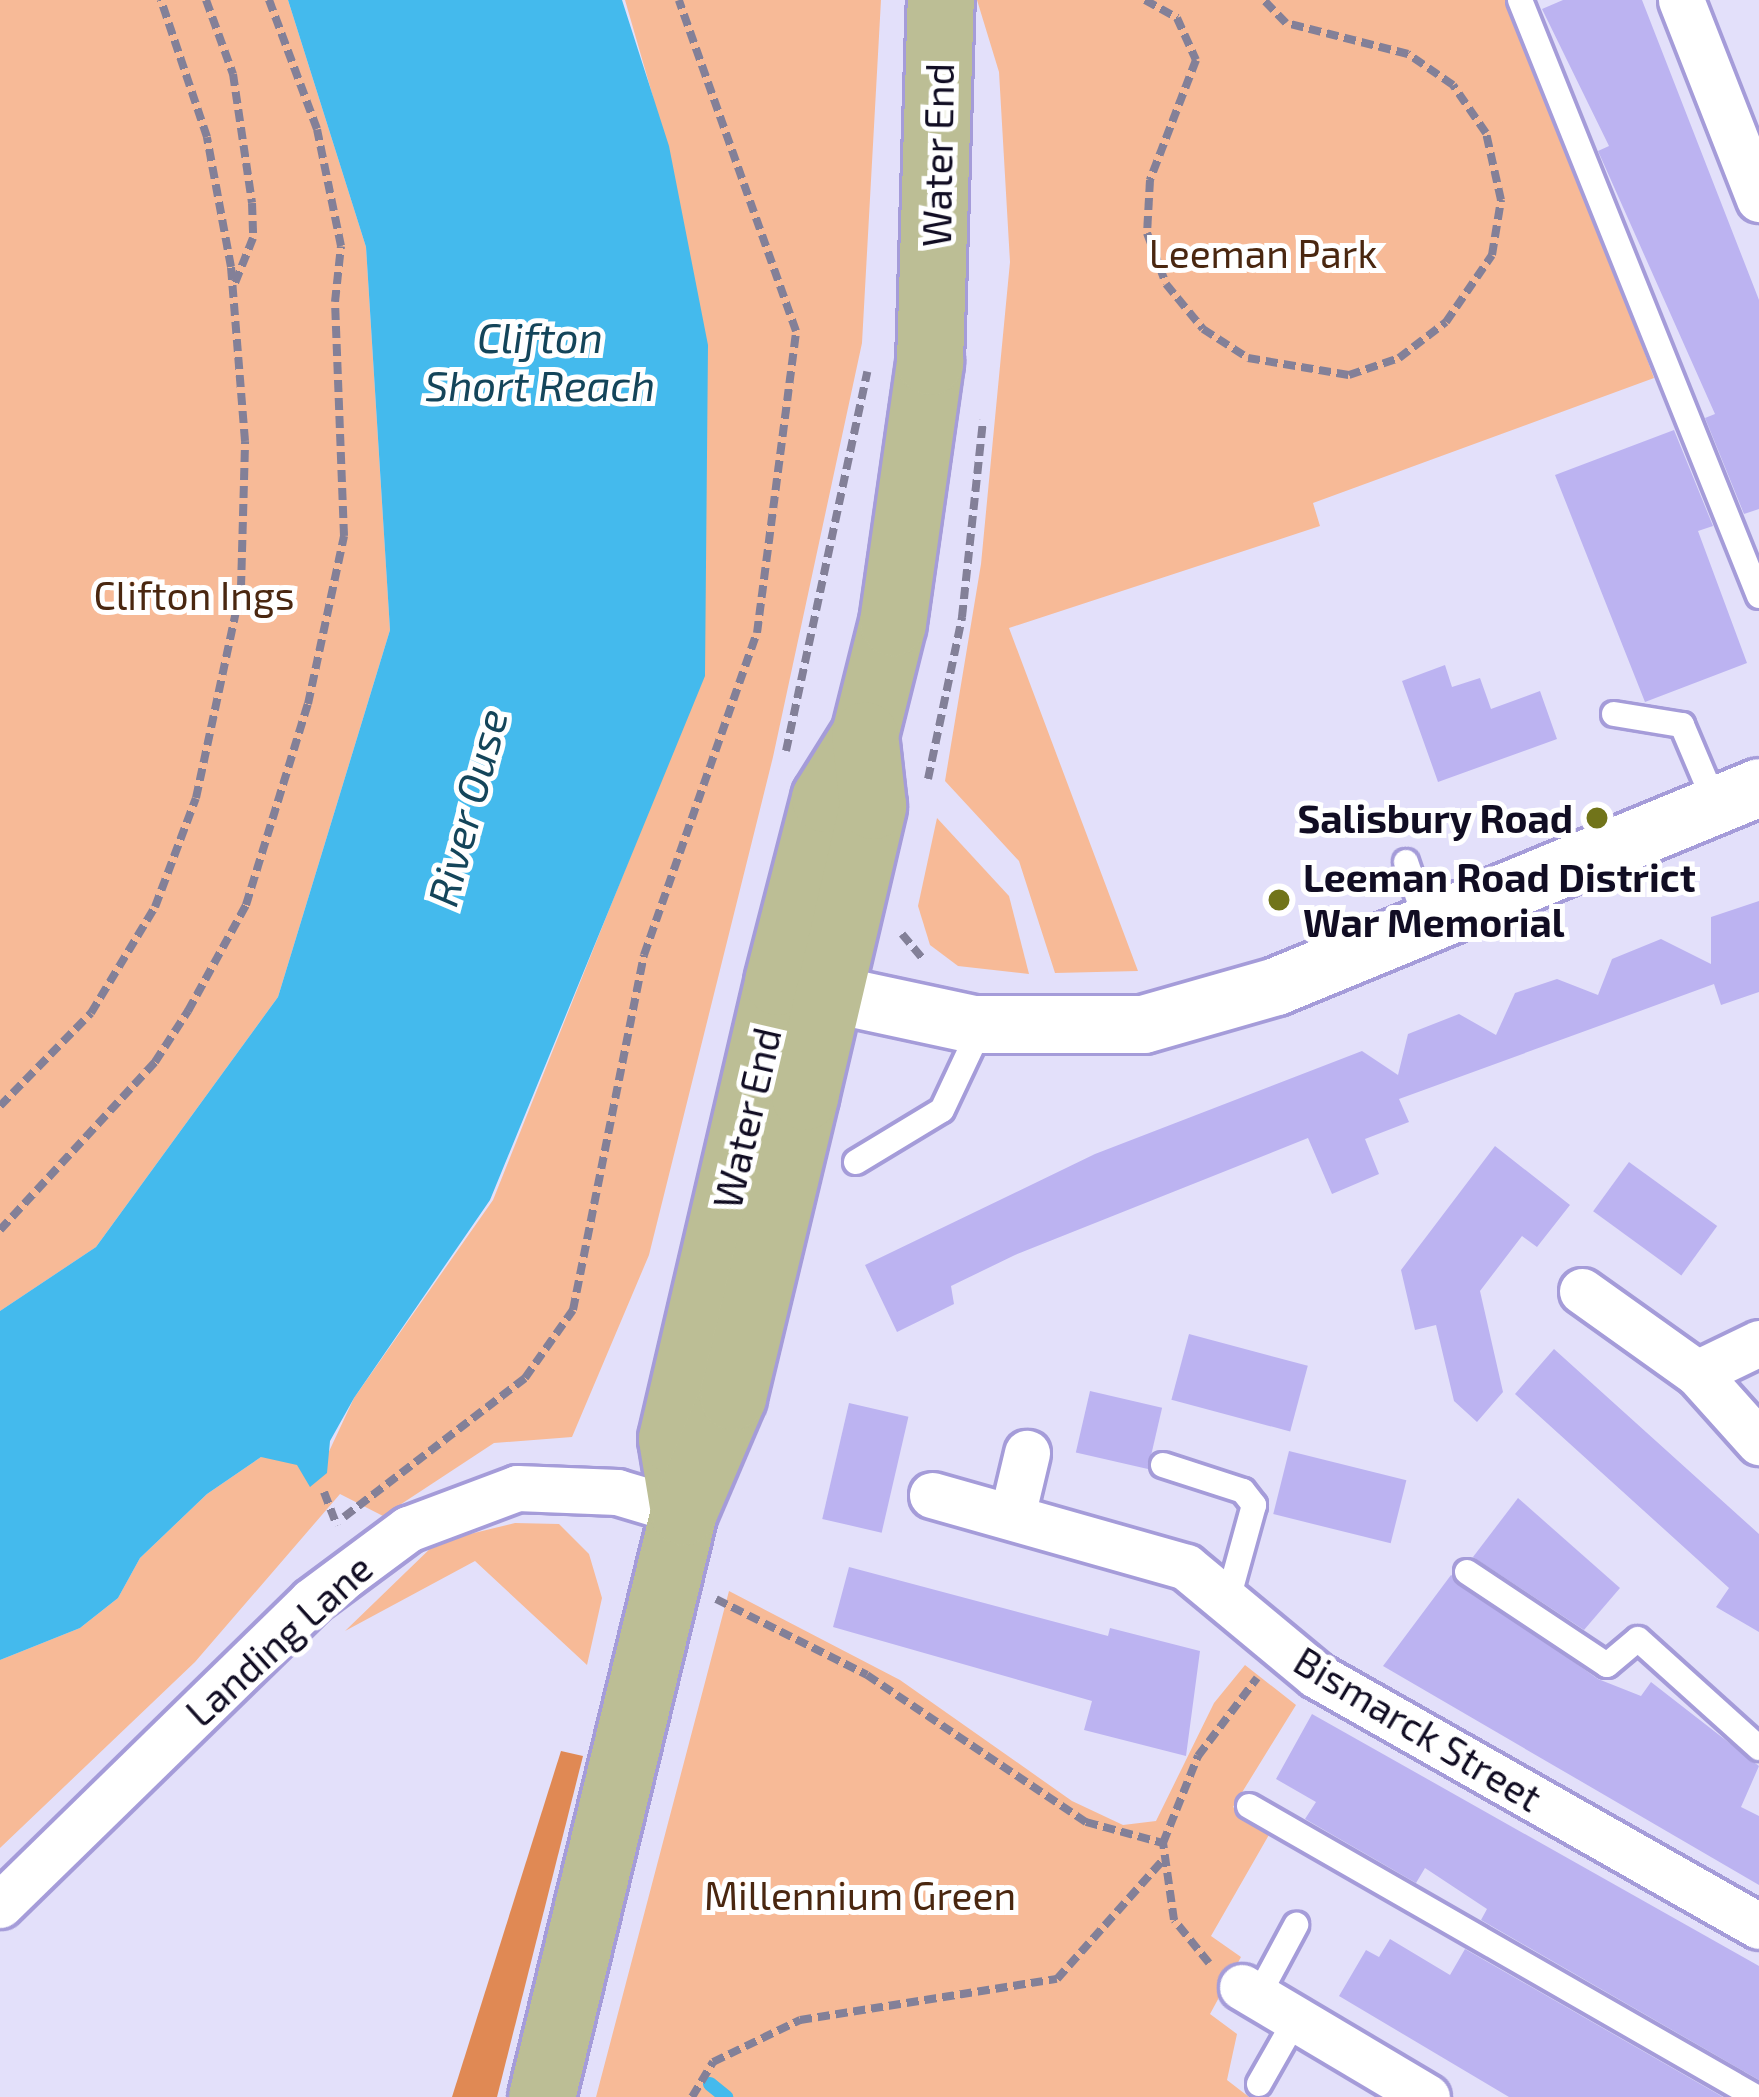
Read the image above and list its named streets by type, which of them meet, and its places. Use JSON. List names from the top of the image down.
{
  "streets": {
    "main road": ["Water End"],
    "street": ["Landing Lane", "Bismarck Street"]
  },
  "crossings": [
    ["Water End", "Landing Lane"]
  ],
  "water": ["Clifton Short Reach", "River Ouse"],
  "parks": ["Leeman Park", "Clifton Ings", "Millennium Green"],
  "places": ["Salisbury Road", "Leeman Road District War Memorial"]
}
